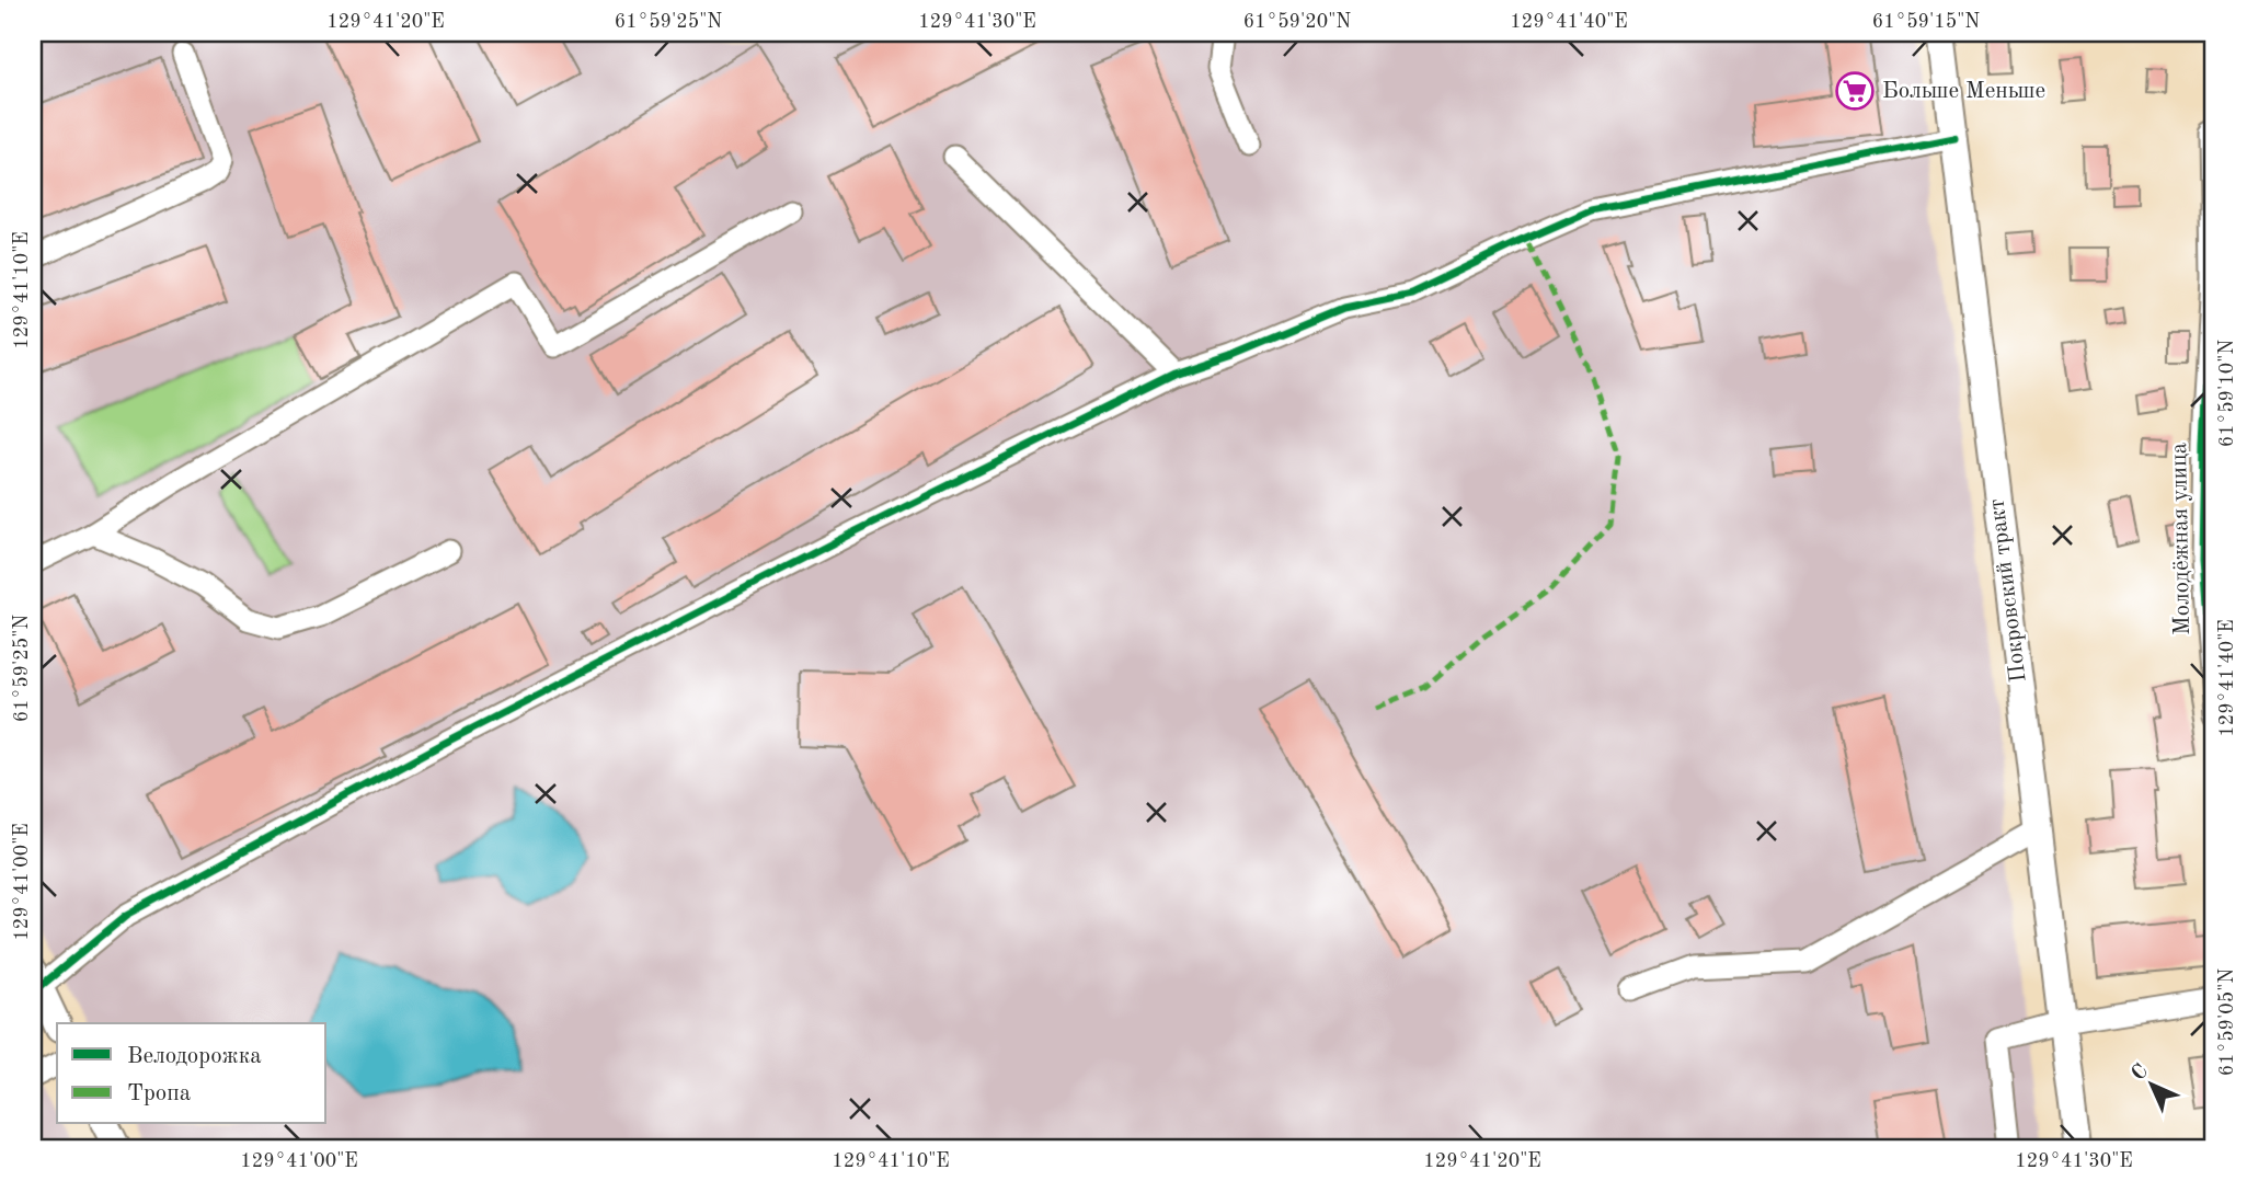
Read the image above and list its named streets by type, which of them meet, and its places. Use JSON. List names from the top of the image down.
{
  "streets": {
    "main road": ["Покровский тракт"],
    "street": ["Молодёжная улица"]
  },
  "places": {
    "supermarket": ["Больше Меньше"]
  },
  "legend": ["Велодорожка", "Тропа"],
  "north": "top left",
  "coordinates": [
    "129°41'20\"E",
    "61°59'25\"N",
    "129°41'30\"E",
    "61°59'20\"N",
    "129°41'40\"E",
    "61°59'15\"N",
    "129°41'10\"E",
    "61°59'10\"N",
    "129°41'00\"E",
    "61°59'05\"N"
  ]
}
